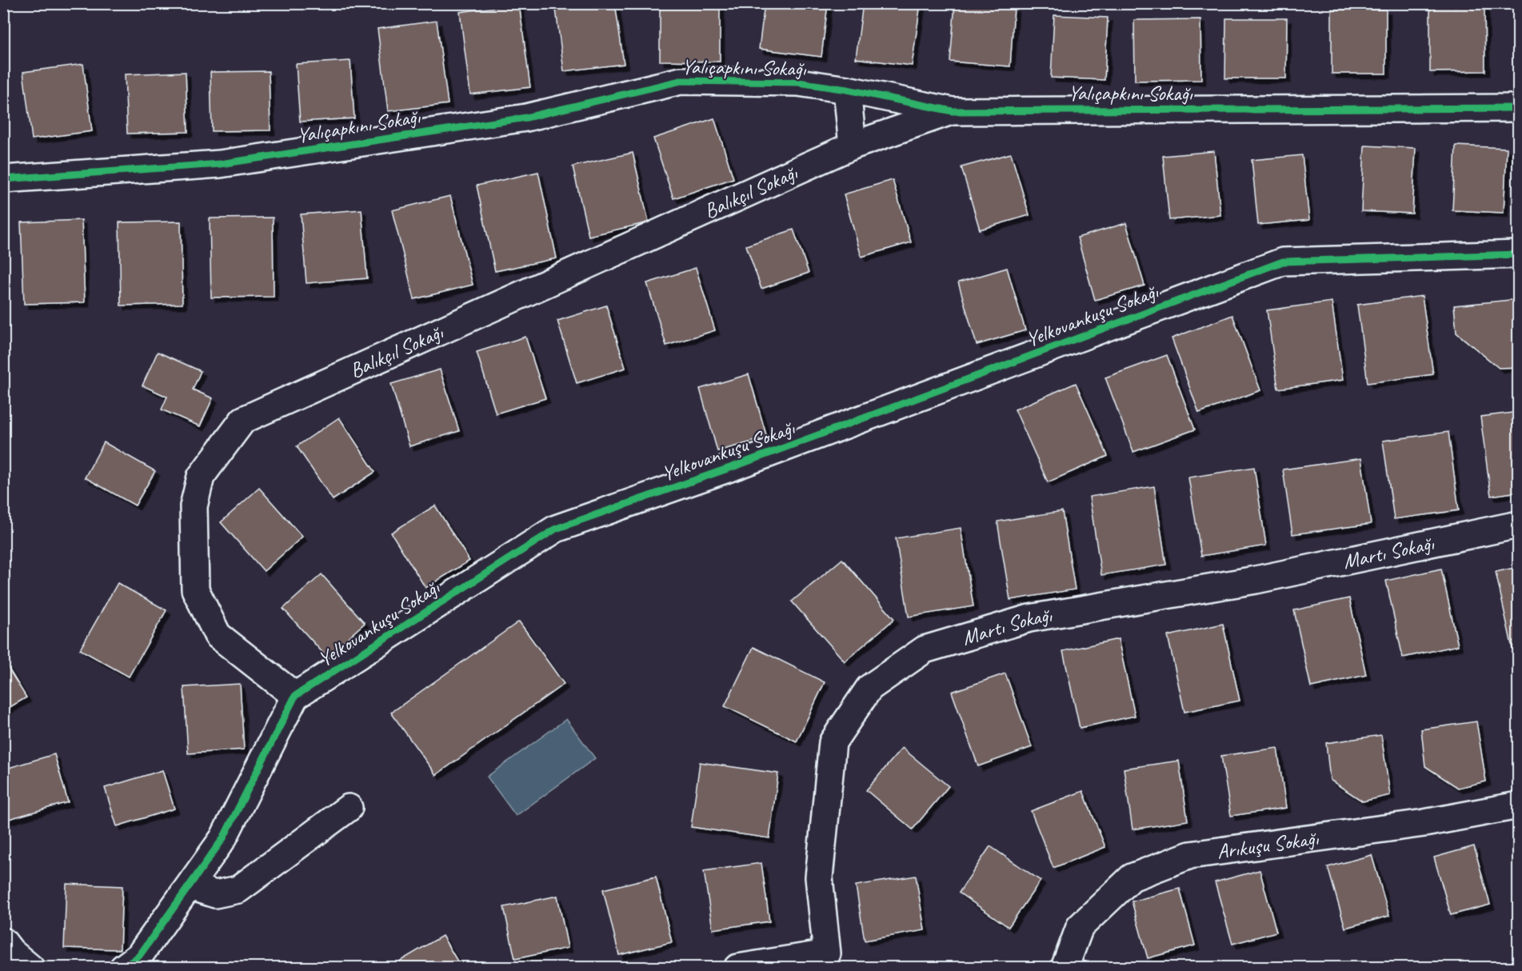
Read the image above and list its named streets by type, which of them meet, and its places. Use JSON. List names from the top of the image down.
{
  "streets": {
    "street": [
      "Yalıçapkını Sokağı",
      "Balıkçıl Sokağı",
      "Yelkovankuşu Sokağı",
      "Martı Sokağı",
      "Arıkuşu Sokağı"
    ]
  },
  "crossings": [
    ["Yalıçapkını Sokağı", "Balıkçıl Sokağı"],
    ["Balıkçıl Sokağı", "Yelkovankuşu Sokağı"]
  ]
}
